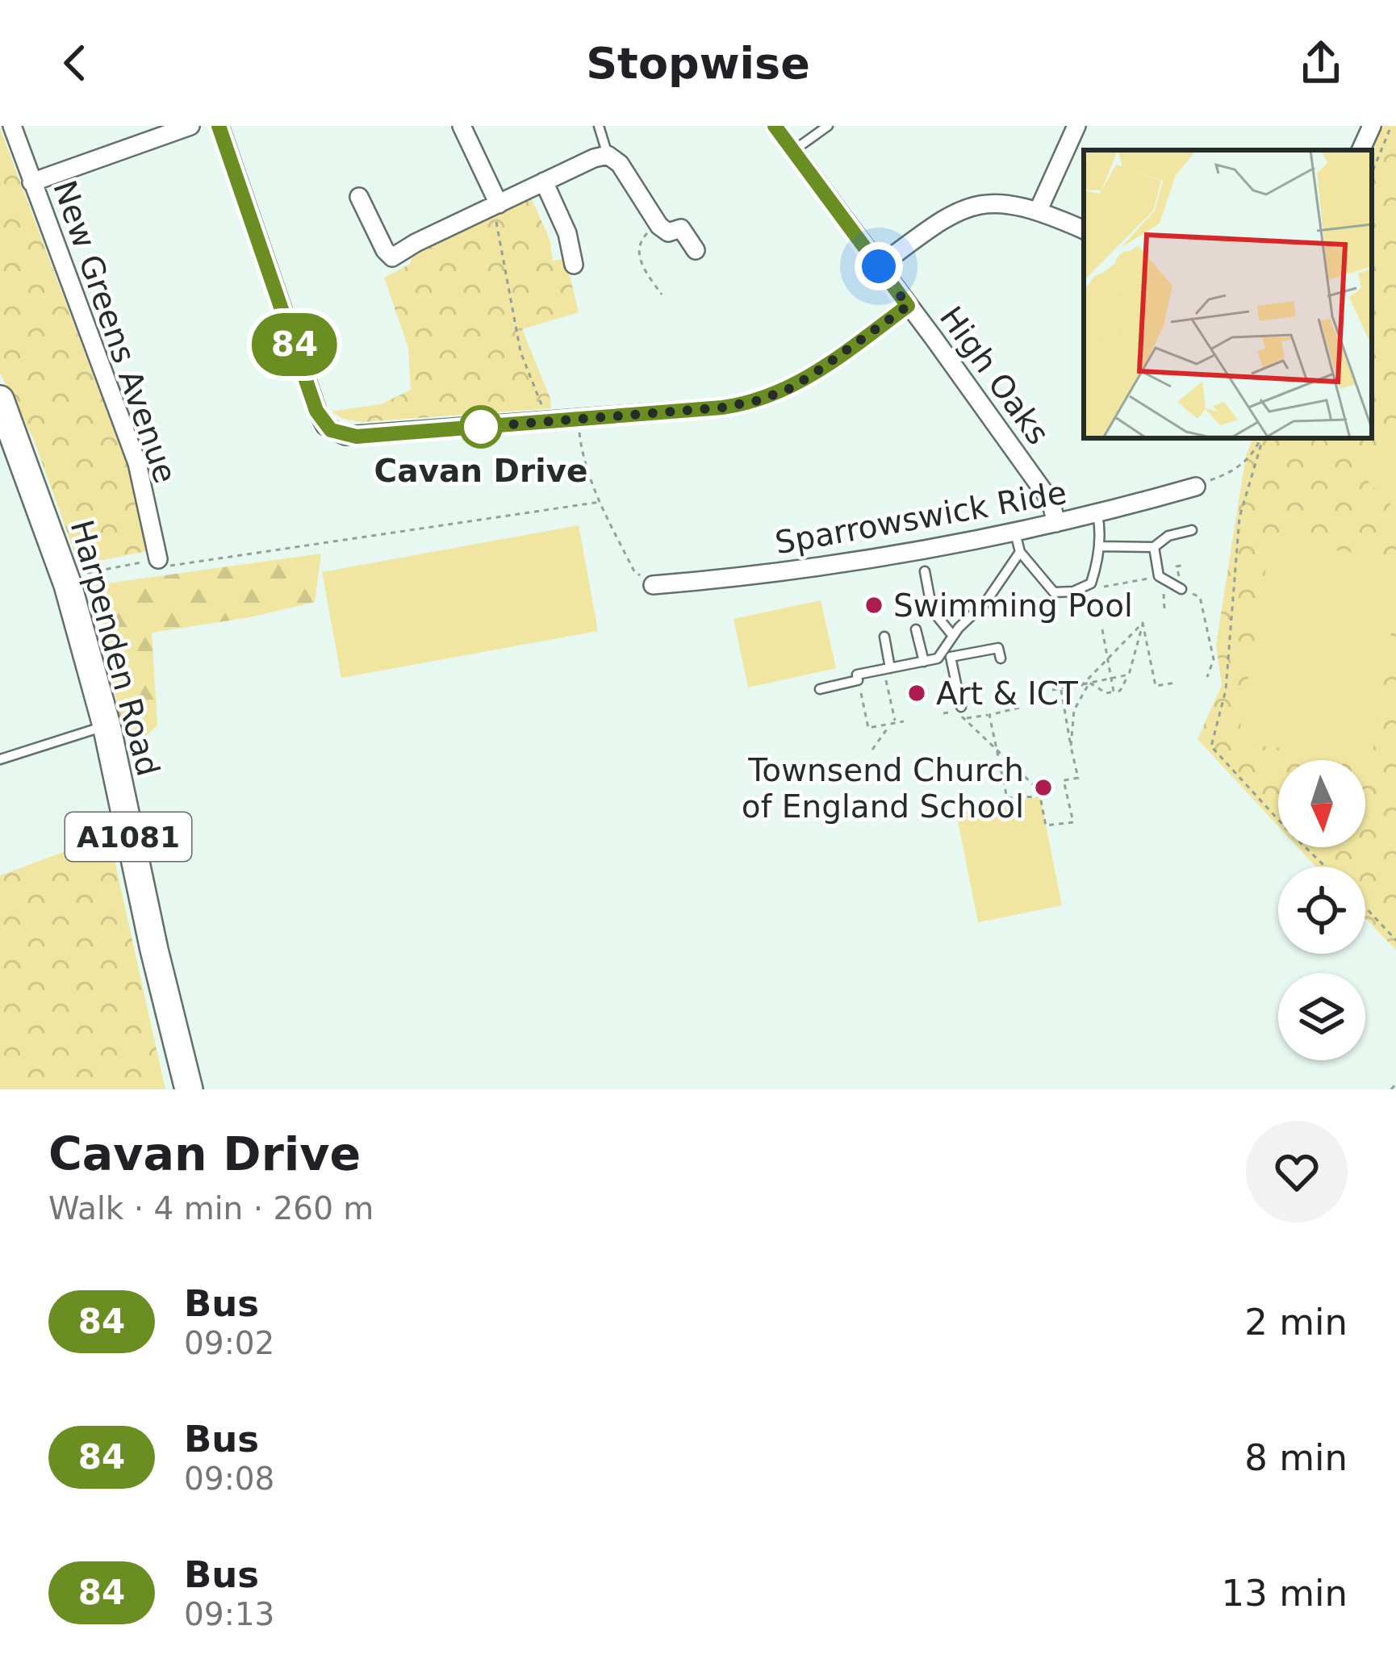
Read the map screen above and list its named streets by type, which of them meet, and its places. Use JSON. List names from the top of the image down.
{
  "streets": {
    "main road": ["Harpenden Road", "A1081"],
    "street": ["New Greens Avenue", "High Oaks", "Sparrowswick Ride"]
  },
  "crossings": [
    ["High Oaks", "Sparrowswick Ride"]
  ],
  "places": [
    "Cavan Drive",
    "Swimming Pool",
    "Art & ICT",
    "Townsend Church of England School"
  ],
  "lines": ["bus line 84"],
  "north": "bottom",
  "page": {
    "header": "Stopwise",
    "on_map": "84",
    "heading": ["Cavan Drive", "Walk · 4 min · 260 m"],
    "list": [
      {
        "mark": "84",
        "name": "Bus",
        "note": "09:02",
        "value": "2 min"
      },
      {
        "mark": "84",
        "name": "Bus",
        "note": "09:08",
        "value": "8 min"
      },
      {
        "mark": "84",
        "name": "Bus",
        "note": "09:13",
        "value": "13 min"
      }
    ]
  }
}
